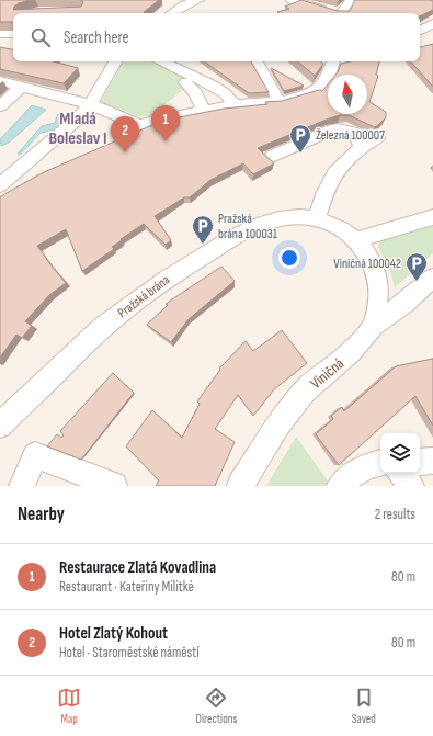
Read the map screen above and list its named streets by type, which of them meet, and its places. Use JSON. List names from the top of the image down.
{
  "streets": {
    "street": ["Pražská brána", "Viničná"]
  },
  "crossings": [
    ["Pražská brána", "Viničná"]
  ],
  "districts": ["Mladá Boleslav I"],
  "places": {
    "parking": ["Železná 100007", "Pražská brána 100031", "Viničná 100042"]
  },
  "north": "top",
  "page": {
    "search": "Search here",
    "pins": ["1", "2"],
    "heading": ["Nearby", "2 results"],
    "list": [
      {
        "mark": "1",
        "name": "Restaurace Zlatá Kovadlina",
        "note": "Restaurant · Kateřiny Militké",
        "value": "80 m"
      },
      {
        "mark": "2",
        "name": "Hotel Zlatý Kohout",
        "note": "Hotel · Staroměstské náměstí",
        "value": "80 m"
      }
    ],
    "nav": ["Map", "Directions", "Saved"]
  }
}
